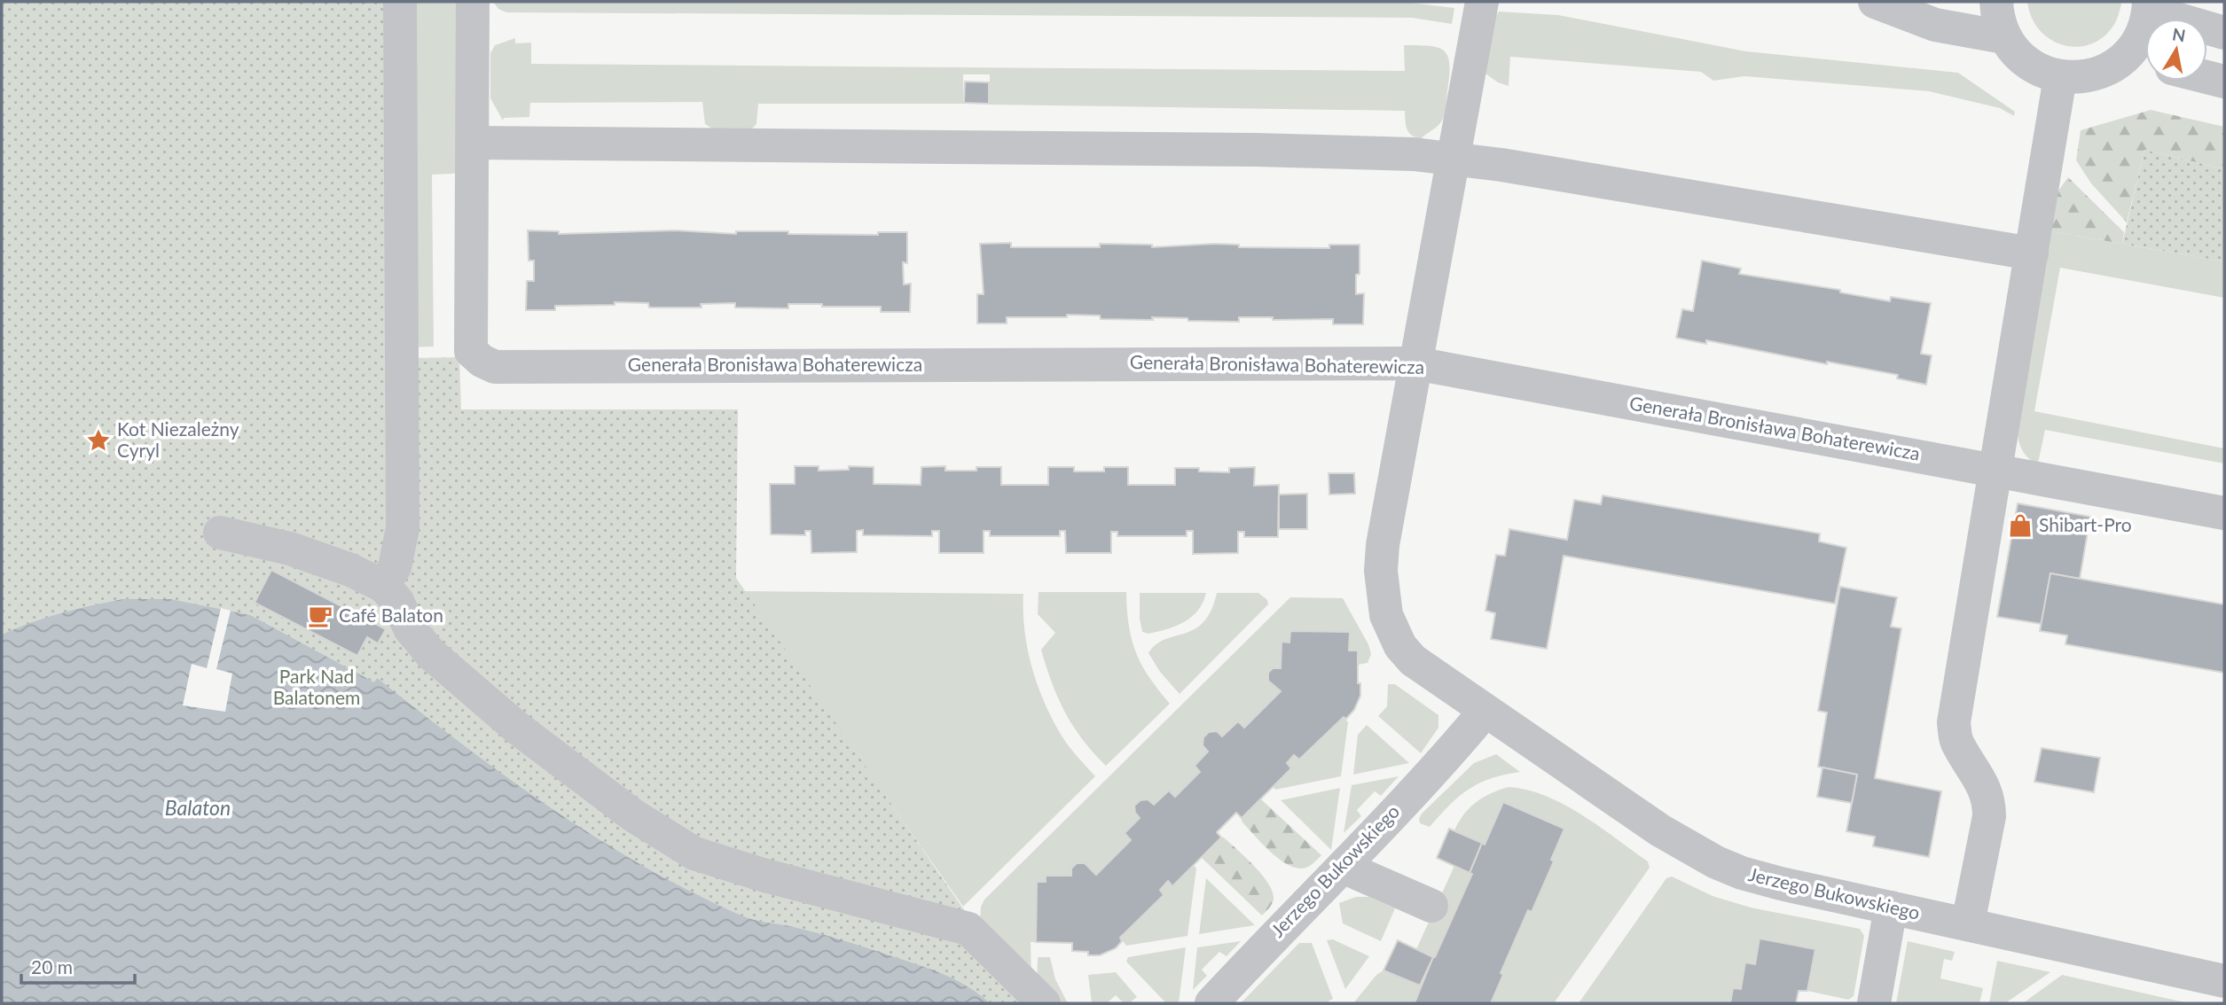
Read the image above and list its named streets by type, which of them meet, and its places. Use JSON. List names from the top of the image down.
{
  "streets": {
    "street": ["Generała Bronisława Bohaterewicza", "Jerzego Bukowskiego"]
  },
  "crossings": [
    ["Generała Bronisława Bohaterewicza", "Jerzego Bukowskiego"]
  ],
  "water": ["Balaton"],
  "parks": ["Park Nad Balatonem"],
  "places": {
    "place": ["Kot Niezależny Cyryl"],
    "shop": ["Shibart-Pro"],
    "cafe": ["Café Balaton"]
  },
  "scale_bar": "20 m",
  "north": "top"
}
